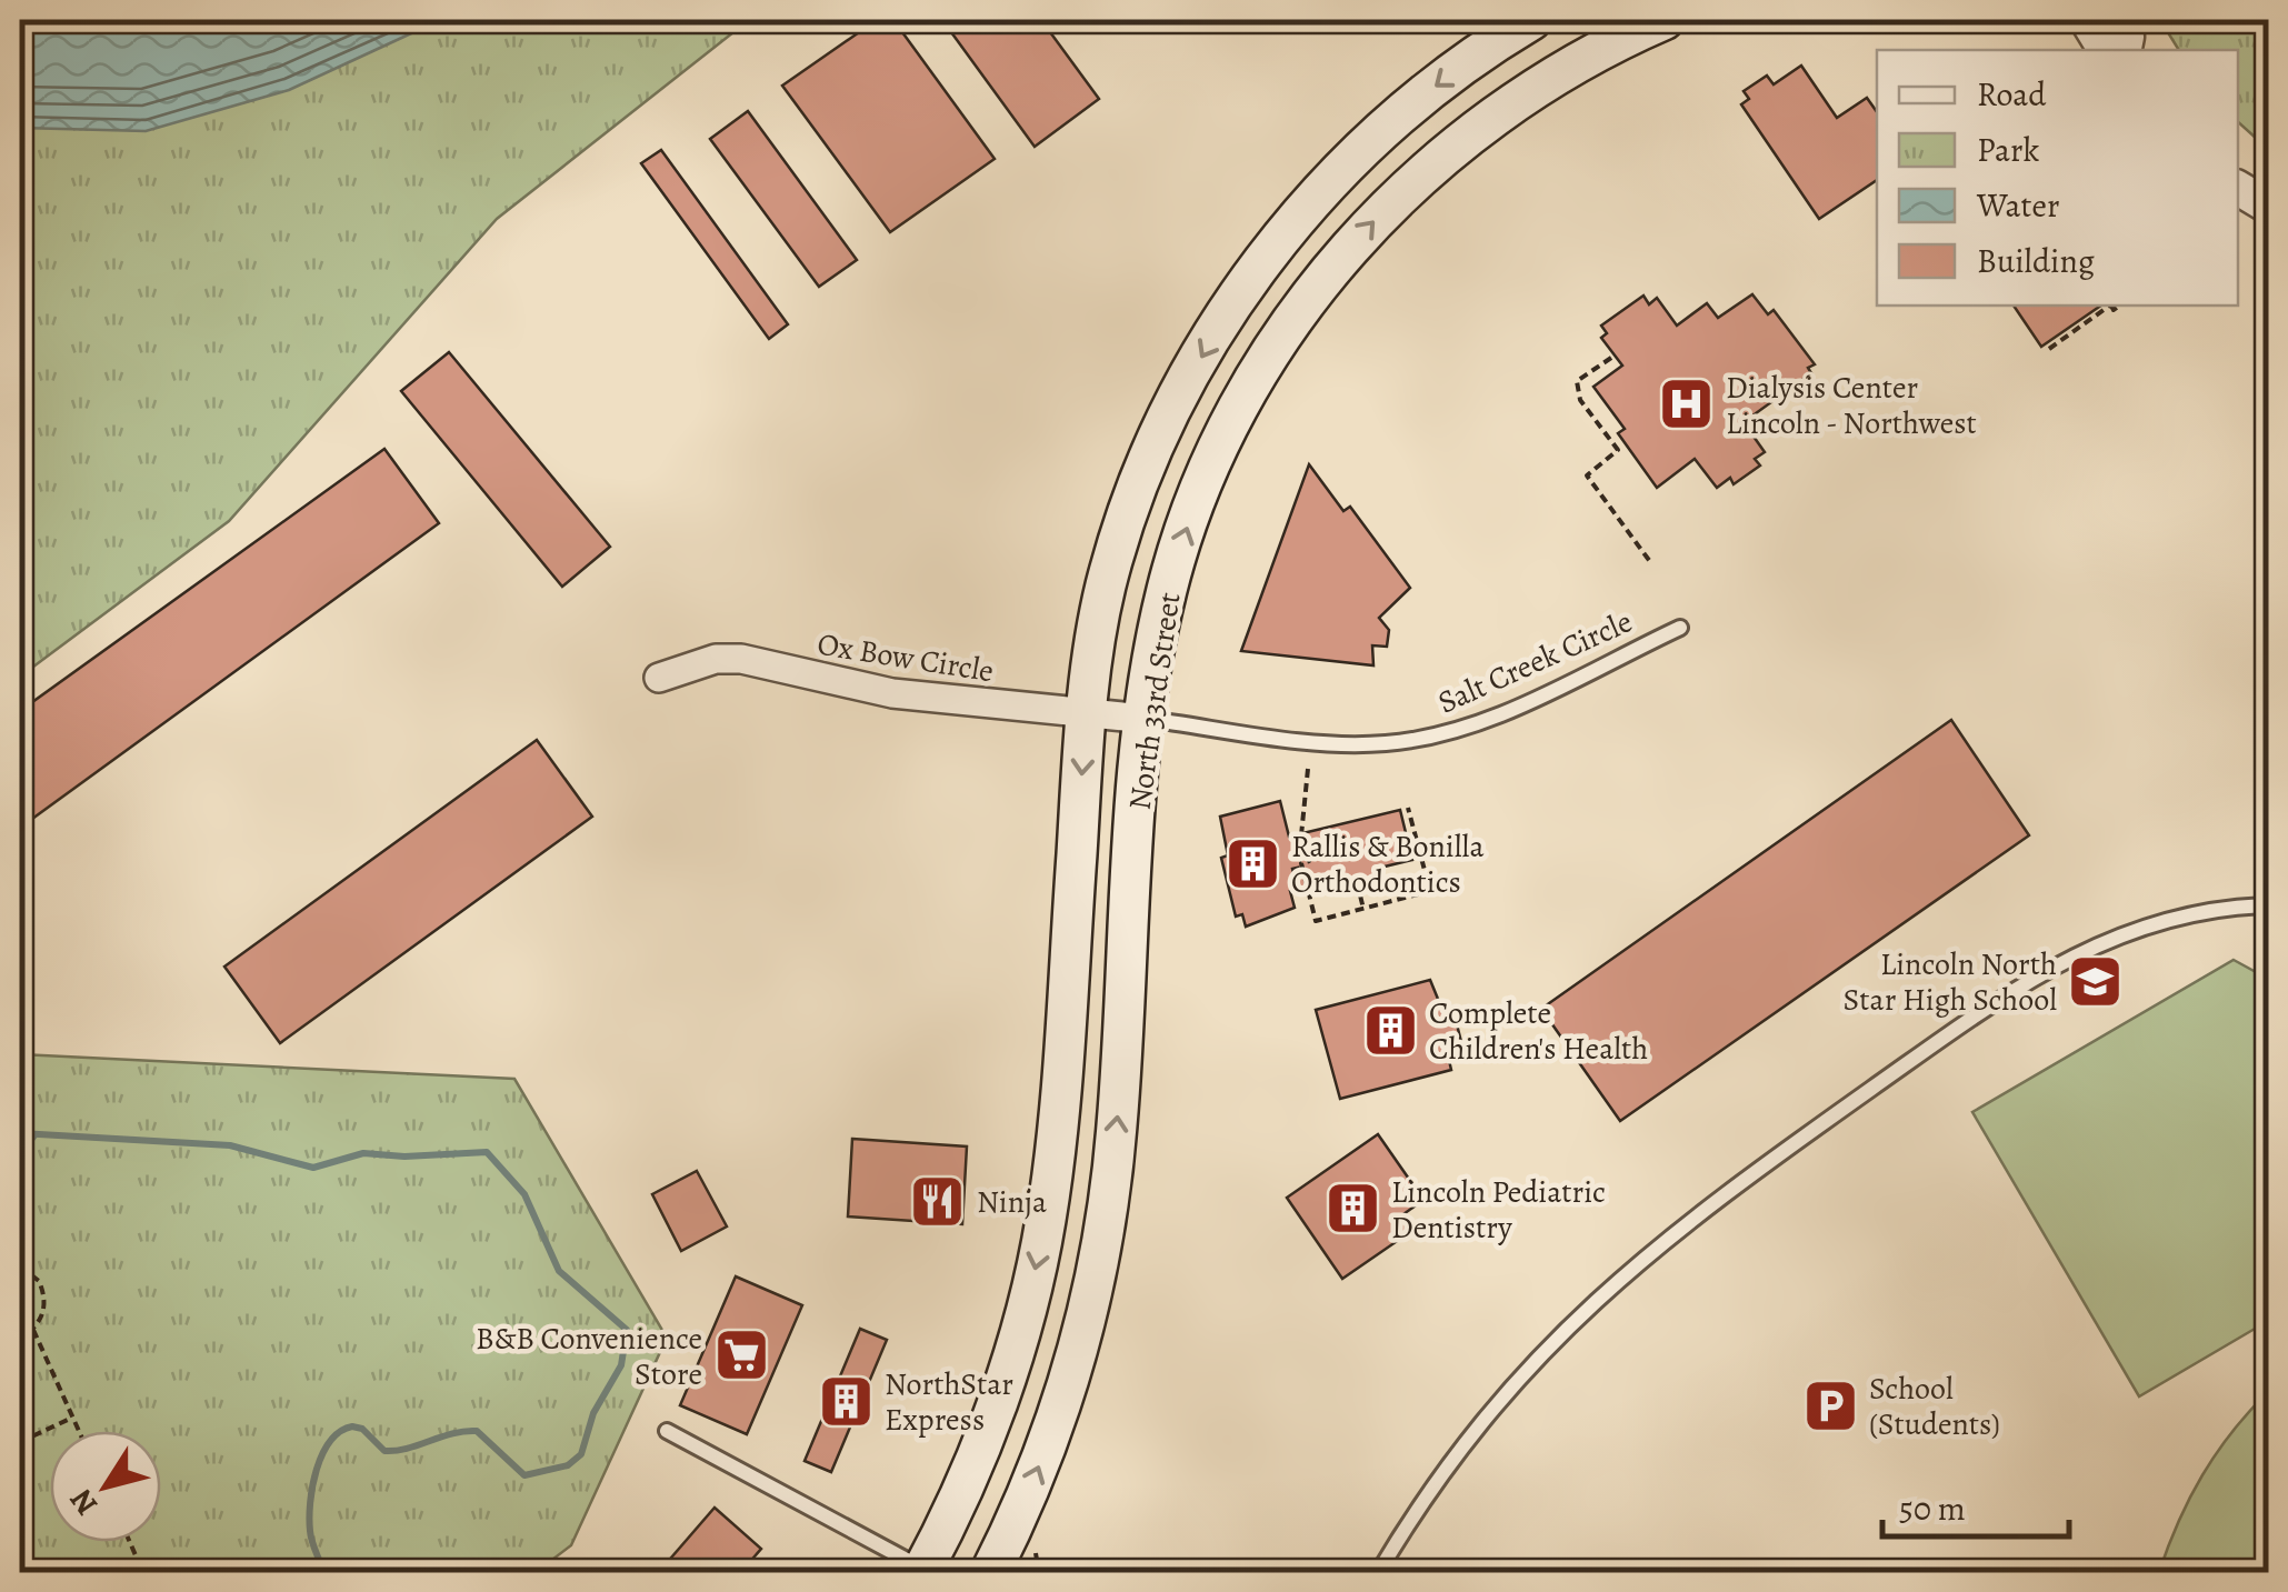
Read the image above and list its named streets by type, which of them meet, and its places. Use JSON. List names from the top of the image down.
{
  "streets": {
    "main road": ["North 33rd Street"],
    "street": ["Ox Bow Circle"],
    "lane": ["Salt Creek Circle"]
  },
  "crossings": [
    ["Ox Bow Circle", "Salt Creek Circle"],
    ["Ox Bow Circle", "North 33rd Street"],
    ["Salt Creek Circle", "North 33rd Street"]
  ],
  "places": {
    "hospital": ["Dialysis Center Lincoln - Northwest"],
    "building": [
      "Rallis & Bonilla Orthodontics",
      "Complete Children's Health",
      "Lincoln Pediatric Dentistry",
      "NorthStar Express"
    ],
    "school or university": ["Lincoln North Star High School"],
    "restaurant": ["Ninja"],
    "supermarket": ["B&B Convenience Store"],
    "parking": ["School (Students)"]
  },
  "legend": [
    "Road",
    "Park",
    "Water",
    "Building"
  ],
  "scale_bar": "50 m",
  "north": "bottom left"
}
